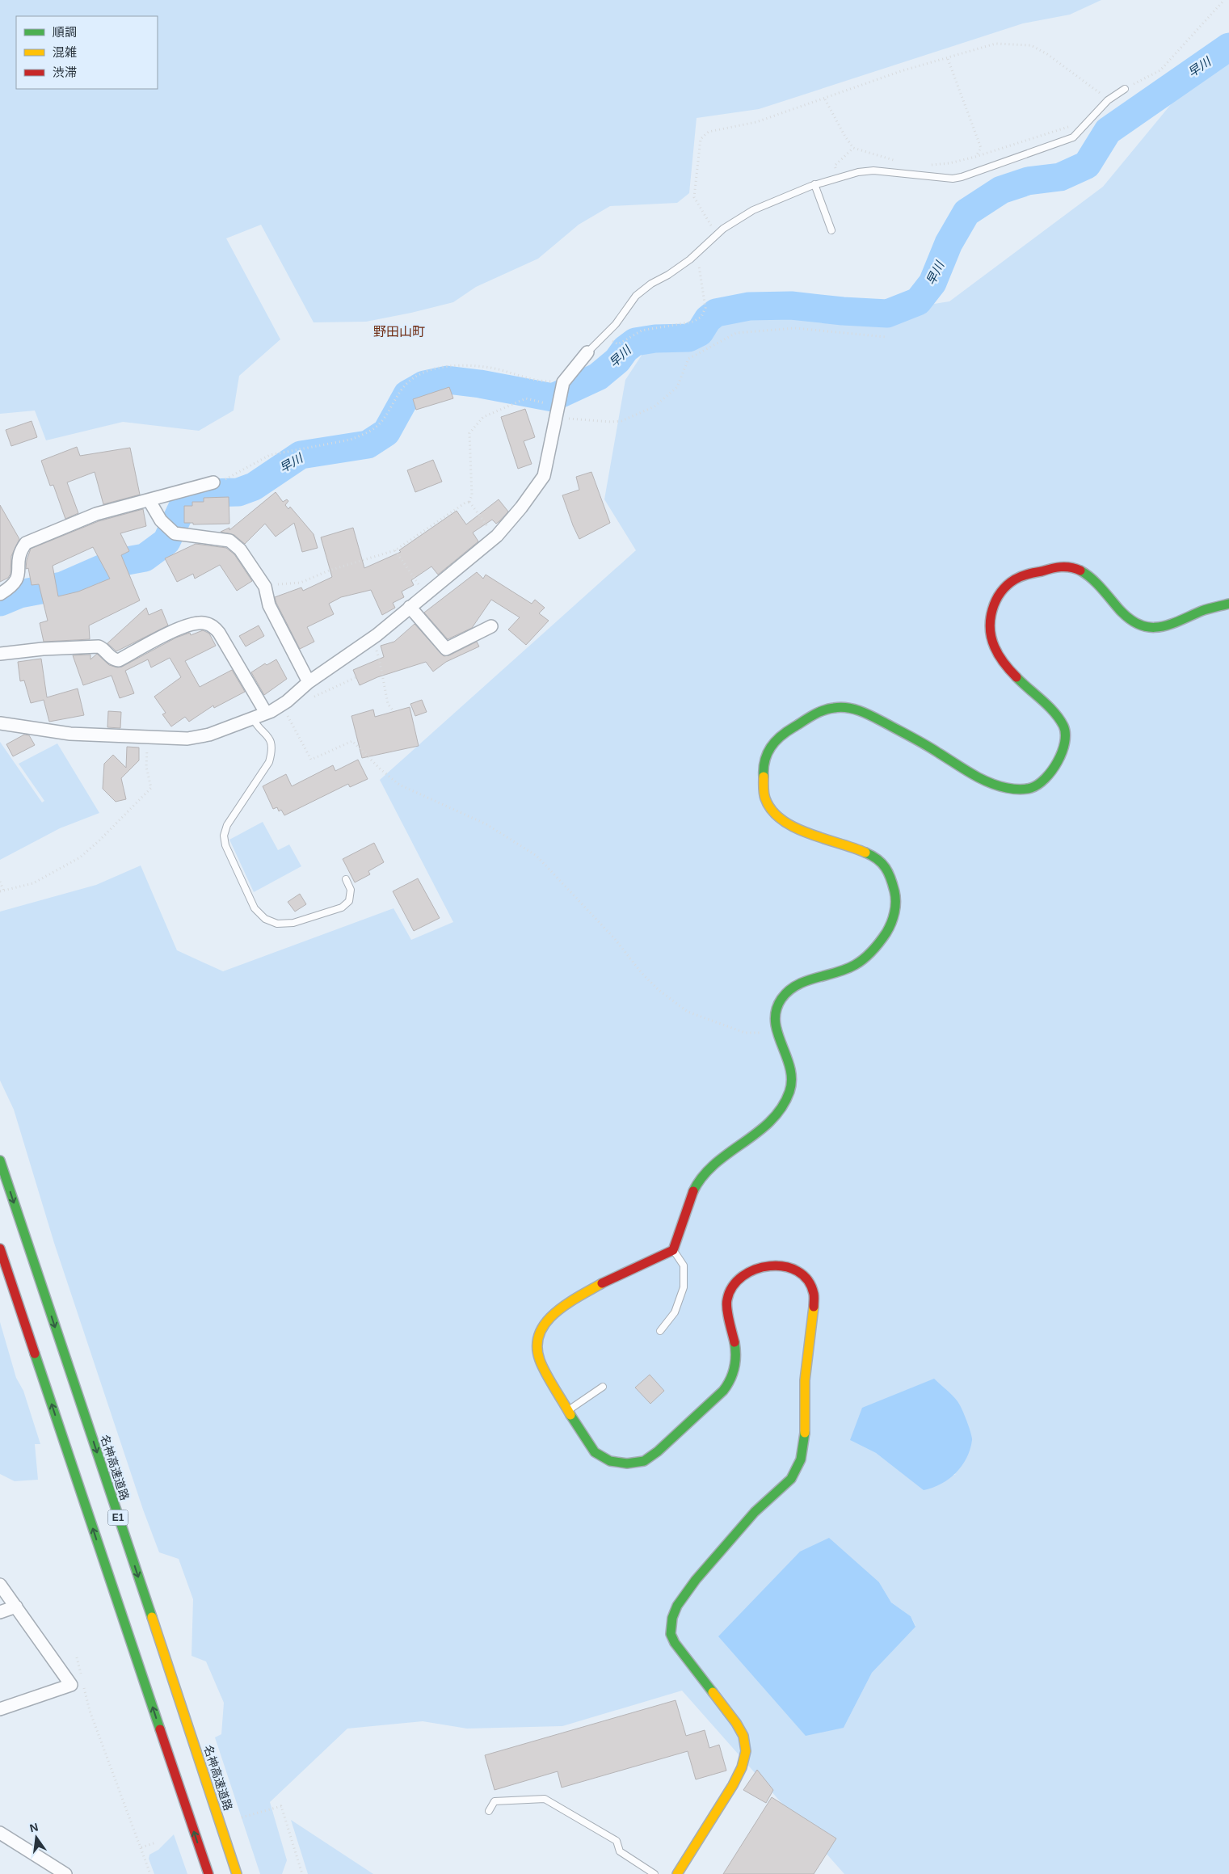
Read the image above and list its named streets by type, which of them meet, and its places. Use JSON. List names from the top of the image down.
{
  "streets": {
    "main road": ["名神高速道路", "E1"]
  },
  "districts": ["野田山町"],
  "water": ["早川"],
  "legend": ["順調", "混雑", "渋滞"],
  "north": "top"
}
